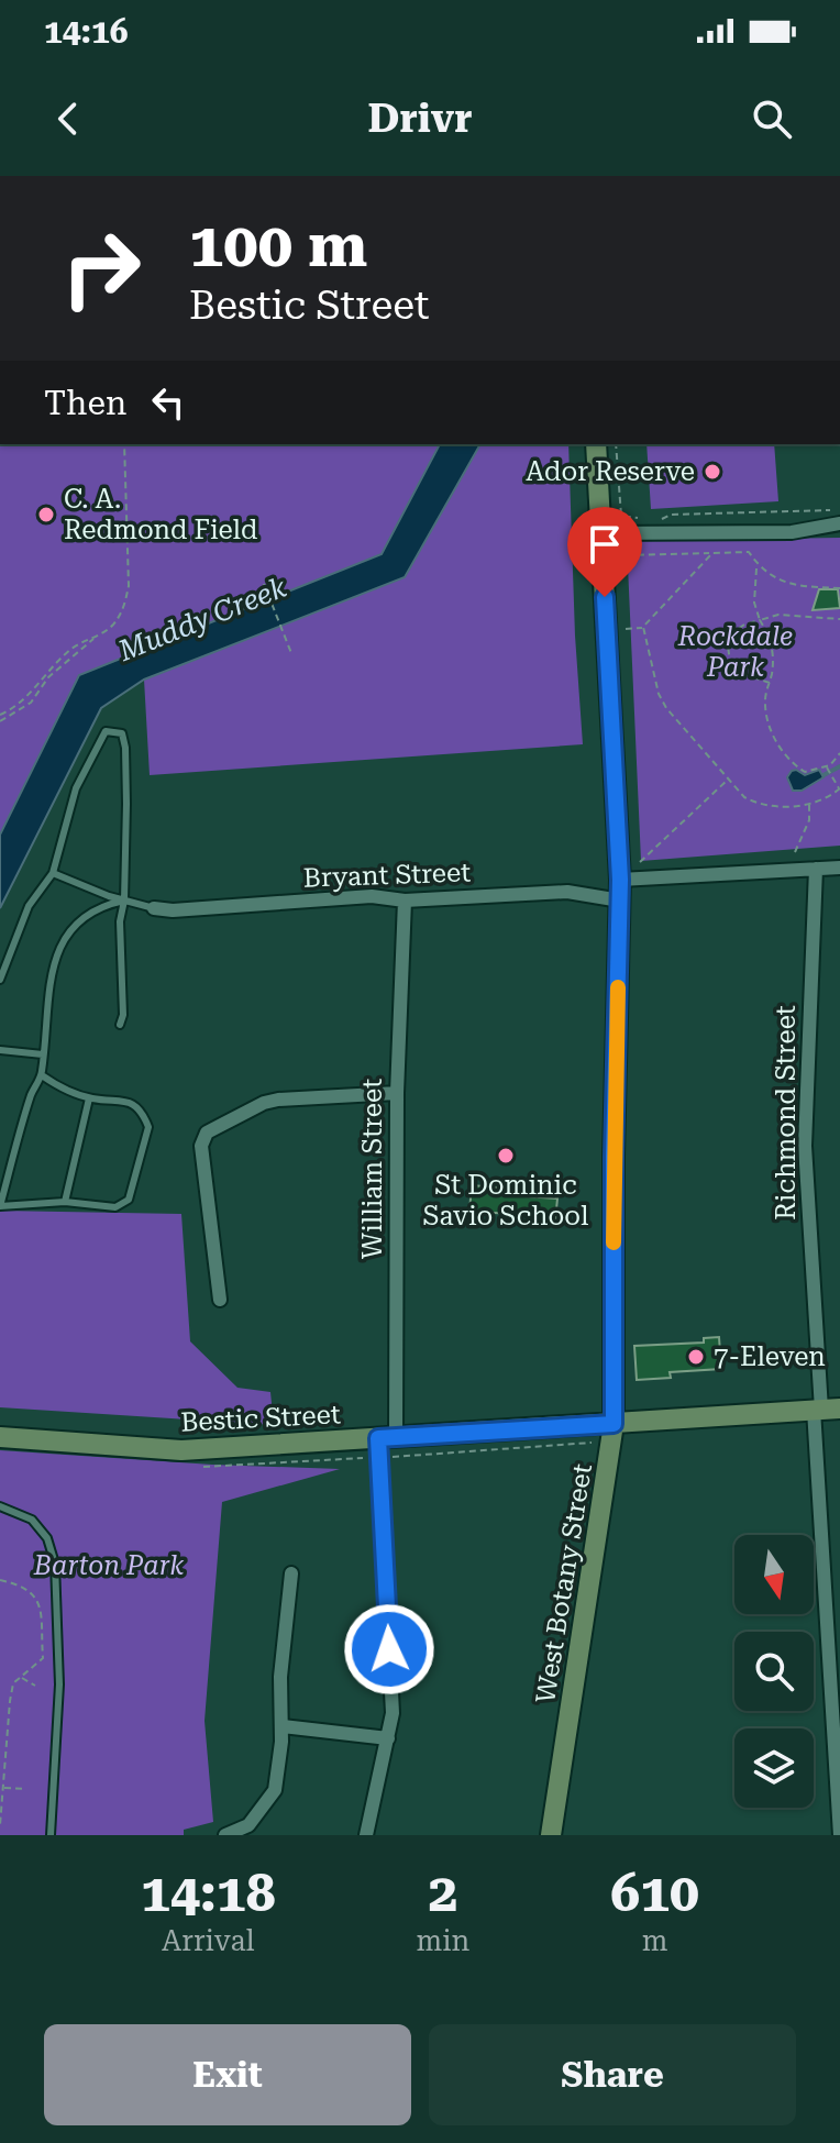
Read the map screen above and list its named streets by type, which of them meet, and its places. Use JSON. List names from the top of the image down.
{
  "streets": {
    "main road": ["Bestic Street", "West Botany Street"],
    "street": ["Bryant Street", "Richmond Street", "William Street"]
  },
  "crossings": [
    ["Bryant Street", "Richmond Street"],
    ["Bryant Street", "William Street"],
    ["Bryant Street", "West Botany Street"],
    ["Richmond Street", "Bestic Street"],
    ["William Street", "Bestic Street"],
    ["Bestic Street", "West Botany Street"]
  ],
  "water": ["Muddy Creek"],
  "parks": ["Rockdale Park", "Barton Park"],
  "places": [
    "Ador Reserve",
    "C. A. Redmond Field",
    "St Dominic Savio School",
    "7-Eleven"
  ],
  "north": "bottom",
  "page": {
    "status": "14:16",
    "header": "Drivr",
    "turn": ["100 m", "Bestic Street"],
    "then": "Then",
    "eta": [
      "14:18",
      "Arrival",
      "2",
      "min",
      "610",
      "m"
    ],
    "buttons": ["Exit", "Share"]
  }
}
